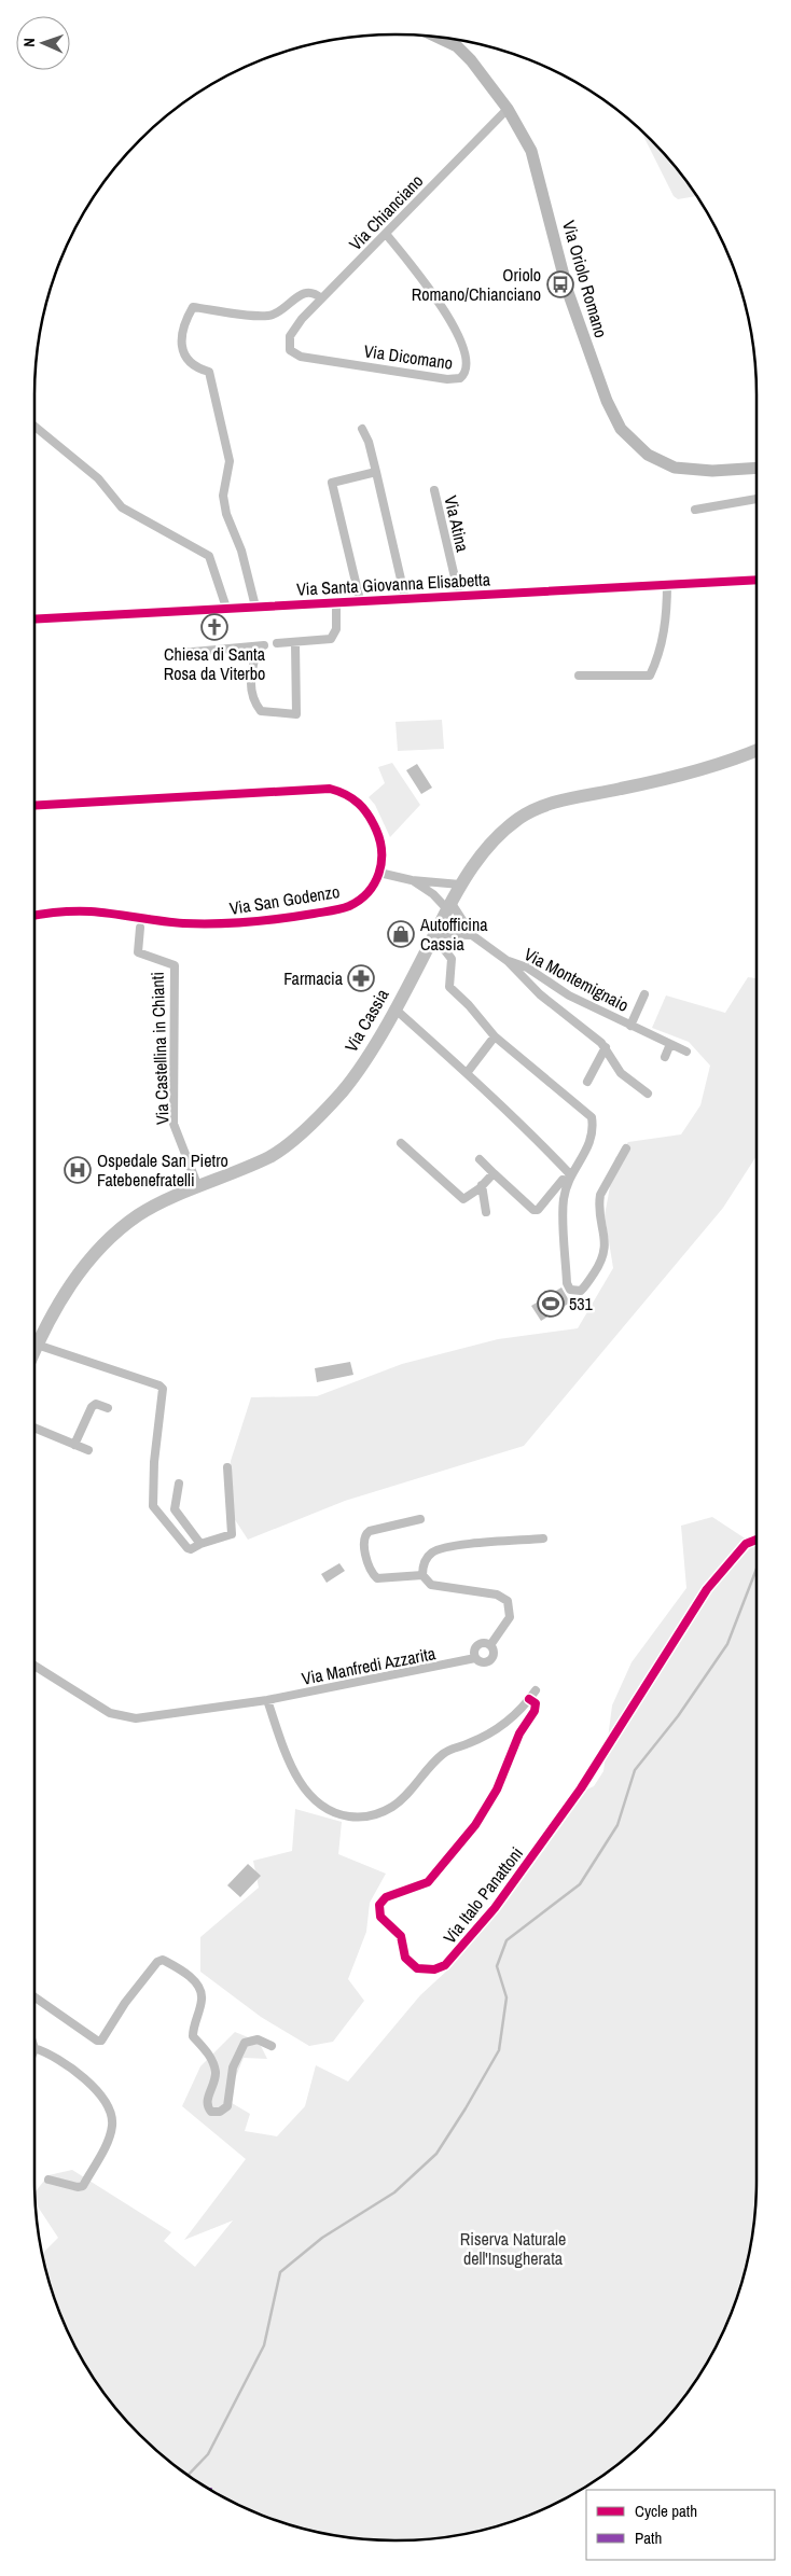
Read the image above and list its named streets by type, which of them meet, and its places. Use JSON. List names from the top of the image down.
{
  "streets": {
    "main road": ["Via Cassia"],
    "street": [
      "Via Chianciano",
      "Via Oriolo Romano",
      "Via Dicomano",
      "Via Atina",
      "Via Santa Giovanna Elisabetta",
      "Via San Godenzo",
      "Via Montemignaio",
      "Via Castellina in Chianti",
      "Via Manfredi Azzarita",
      "Via Italo Panattoni"
    ]
  },
  "crossings": [
    ["Via Chianciano", "Via Oriolo Romano"],
    ["Via Chianciano", "Via Dicomano"],
    ["Via Atina", "Via Santa Giovanna Elisabetta"],
    ["Via Montemignaio", "Via Cassia"],
    ["Via Cassia", "Via Castellina in Chianti"],
    ["Via Manfredi Azzarita", "Via Italo Panattoni"]
  ],
  "parks": ["Riserva Naturale dell'Insugherata"],
  "places": {
    "bus stop": ["Oriolo Romano/Chianciano"],
    "church": ["Chiesa di Santa Rosa da Viterbo"],
    "shop": ["Autofficina Cassia"],
    "pharmacy": ["Farmacia"],
    "hospital": ["Ospedale San Pietro Fatebenefratelli"],
    "sports": ["531"]
  },
  "legend": ["Cycle path", "Path"],
  "north": "left"
}
